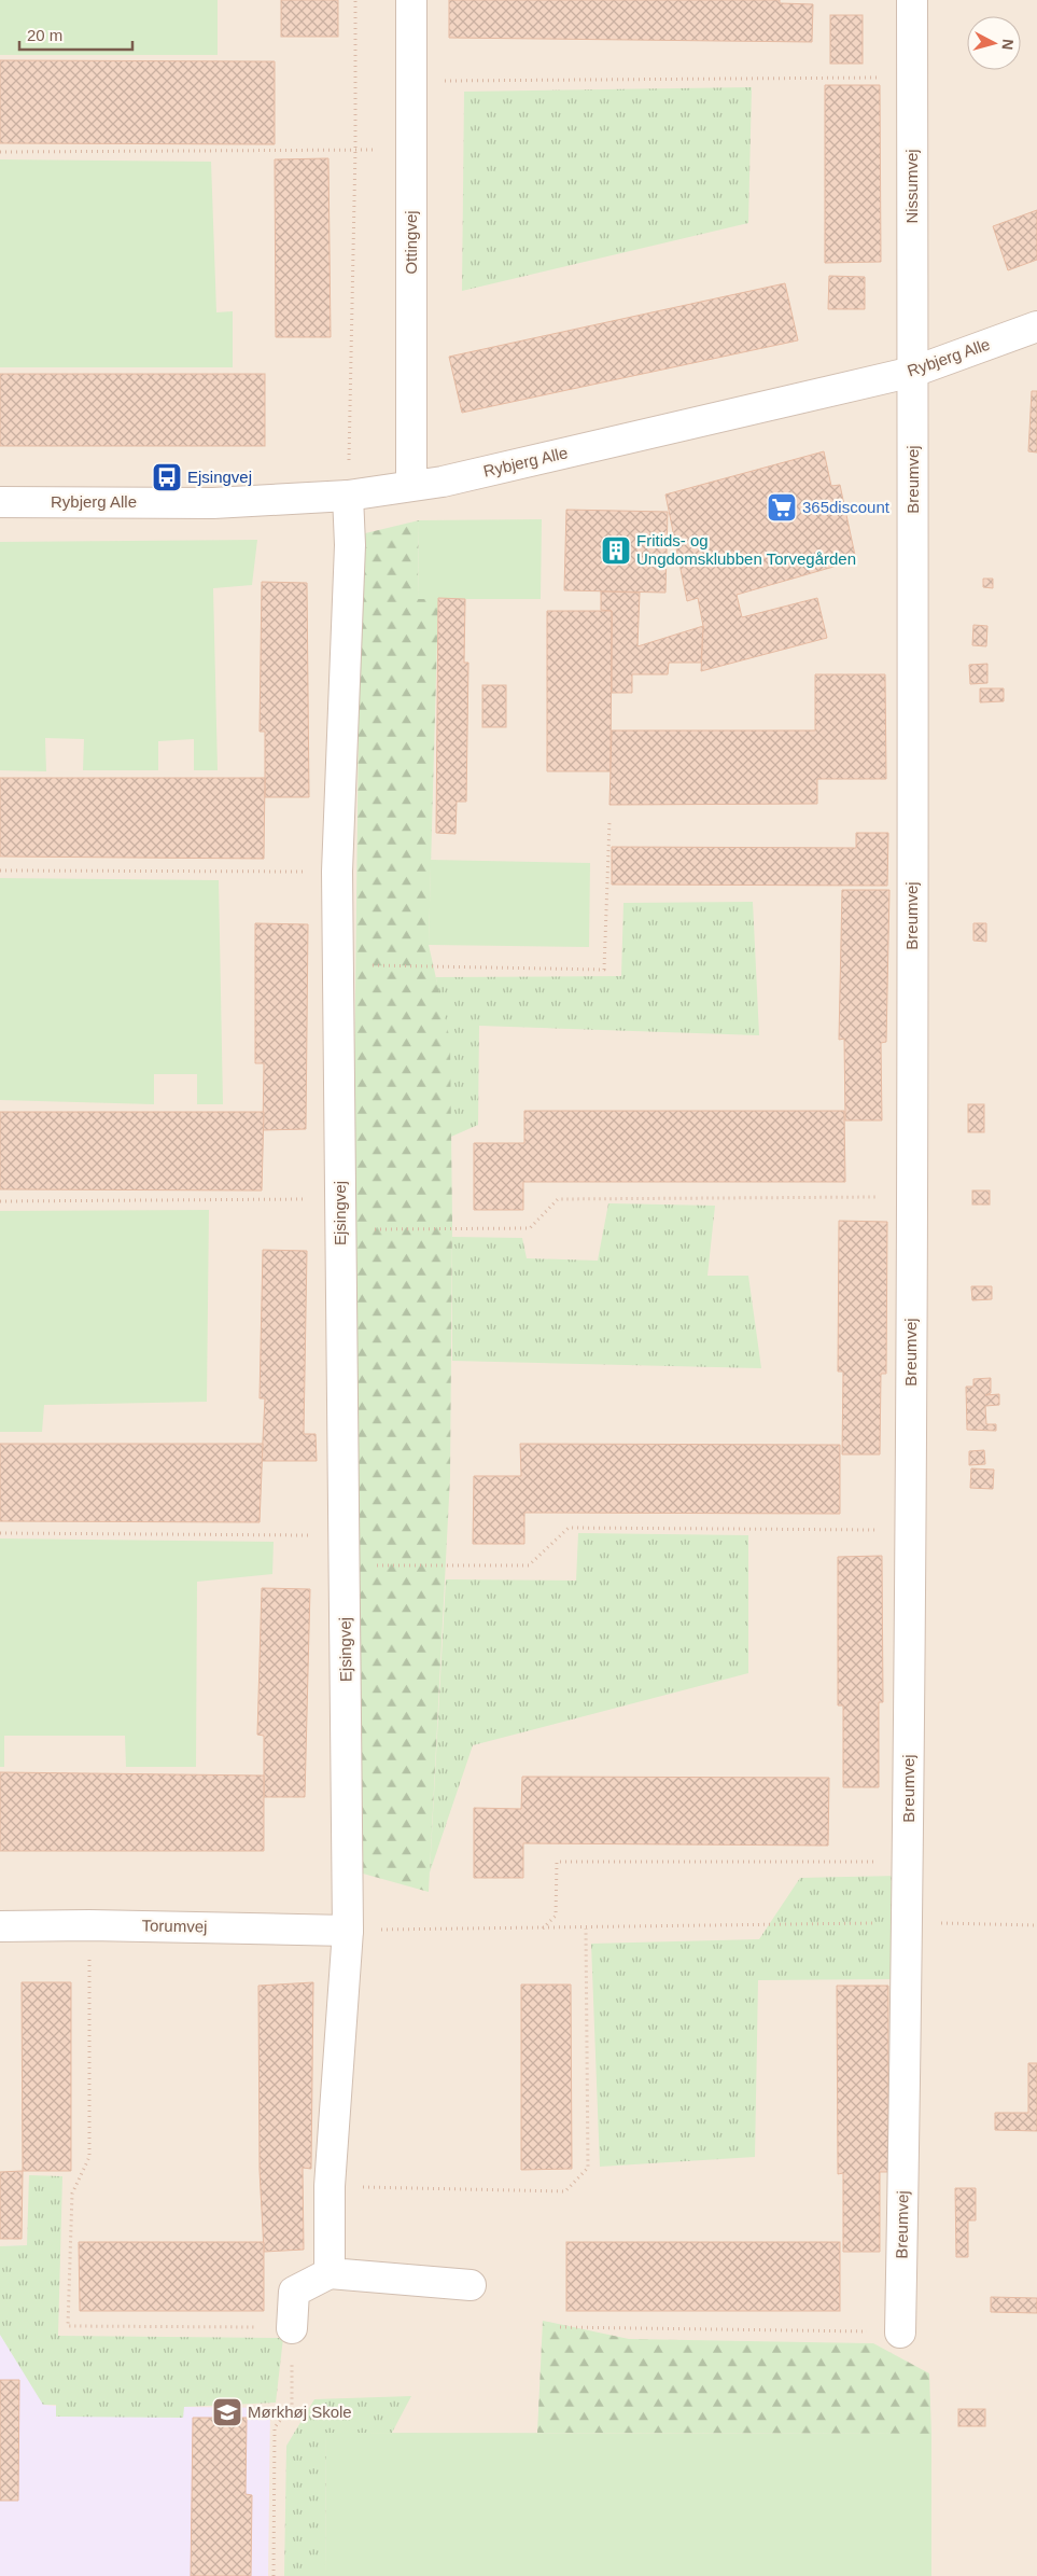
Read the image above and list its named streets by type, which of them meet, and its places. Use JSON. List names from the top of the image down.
{
  "streets": {
    "street": [
      "Nissumvej",
      "Ottingvej",
      "Rybjerg Alle",
      "Breumvej",
      "Ejsingvej",
      "Torumvej"
    ]
  },
  "crossings": [
    ["Nissumvej", "Rybjerg Alle"],
    ["Nissumvej", "Breumvej"],
    ["Ottingvej", "Rybjerg Alle"],
    ["Rybjerg Alle", "Breumvej"],
    ["Rybjerg Alle", "Ejsingvej"],
    ["Ejsingvej", "Torumvej"]
  ],
  "places": {
    "bus stop": ["Ejsingvej"],
    "supermarket": ["365discount"],
    "building": ["Fritids- og Ungdomsklubben Torvegården"],
    "school or university": ["Mørkhøj Skole"]
  },
  "scale_bar": "20 m",
  "north": "right"
}
